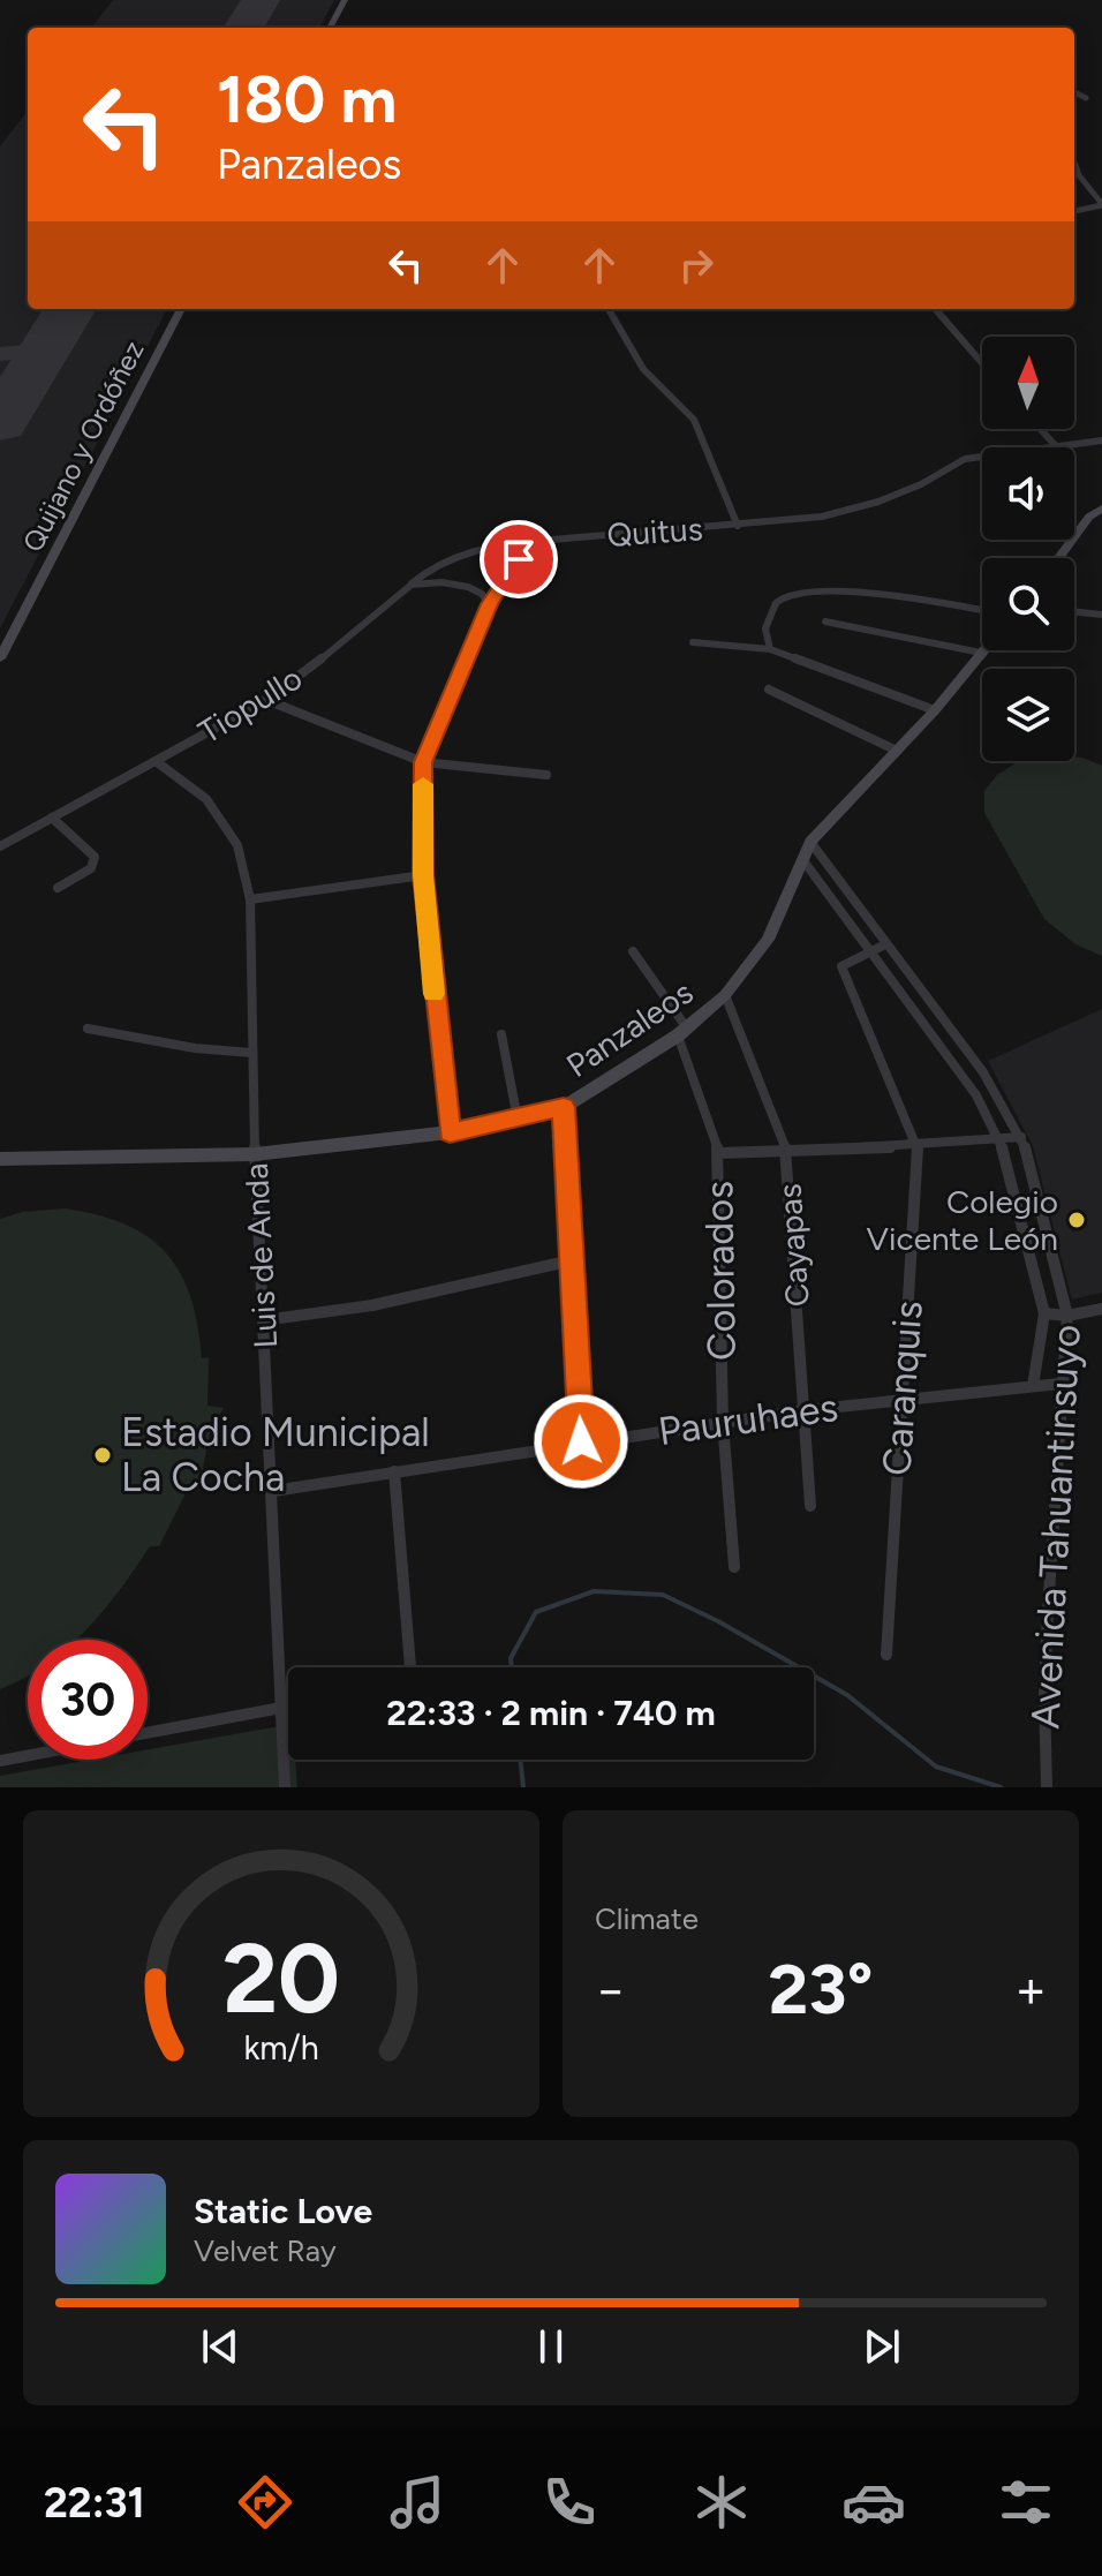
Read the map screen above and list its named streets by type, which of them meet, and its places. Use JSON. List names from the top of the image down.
{
  "streets": {
    "street": [
      "Quijano y Ordóñez",
      "Quitus",
      "Tiopullo",
      "Panzaleos",
      "Cayapas",
      "Luis de Anda",
      "Colorados",
      "Caranquis",
      "Pauruhaes",
      "Avenida Tahuantinsuyo"
    ]
  },
  "crossings": [
    ["Quitus", "Tiopullo"],
    ["Tiopullo", "Luis de Anda"],
    ["Panzaleos", "Cayapas"],
    ["Panzaleos", "Luis de Anda"],
    ["Panzaleos", "Colorados"],
    ["Panzaleos", "Avenida Tahuantinsuyo"],
    ["Cayapas", "Pauruhaes"],
    ["Luis de Anda", "Pauruhaes"],
    ["Colorados", "Pauruhaes"],
    ["Caranquis", "Pauruhaes"],
    ["Caranquis", "Avenida Tahuantinsuyo"],
    ["Pauruhaes", "Avenida Tahuantinsuyo"]
  ],
  "places": ["Colegio Vicente León", "Estadio Municipal La Cocha"],
  "north": "top",
  "page": {
    "turn": ["180 m", "Panzaleos"],
    "limit": "30",
    "trip": "22:33 · 2 min · 740 m",
    "tile": "Climate",
    "heat": ["−", "23°", "+"],
    "song": ["Static Love", "Velvet Ray"],
    "tabs": "22:31",
    "gauge": ["20", "km/h"]
  }
}
